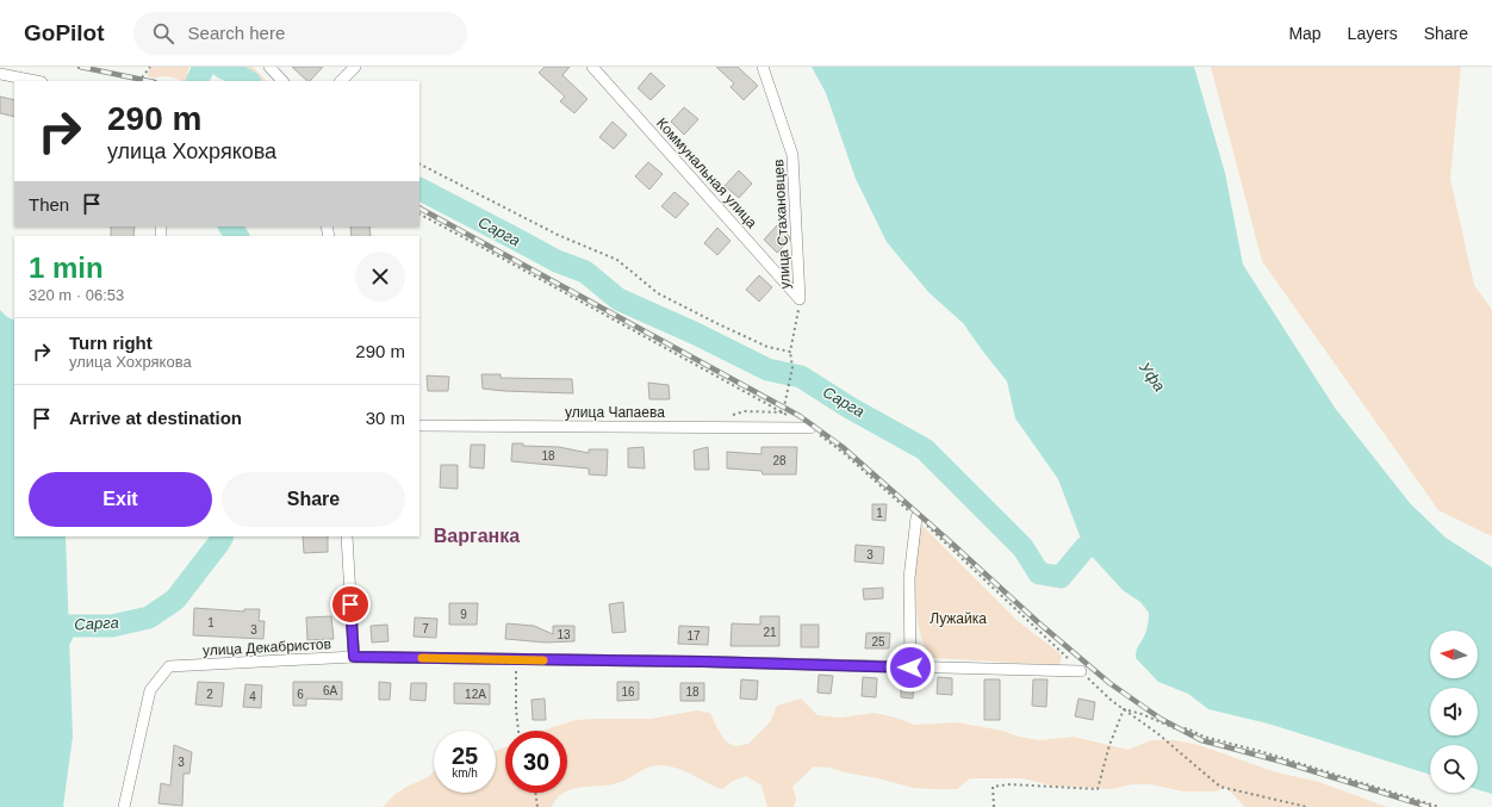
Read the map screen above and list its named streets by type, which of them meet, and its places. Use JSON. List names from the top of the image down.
{
  "streets": {
    "street": [
      "Коммунальная улица",
      "улица Стахановцев",
      "улица Чапаева",
      "улица Декабристов"
    ]
  },
  "crossings": [
    ["Коммунальная улица", "улица Стахановцев"]
  ],
  "districts": ["Варганка"],
  "water": ["Сарга", "Уфа"],
  "parks": ["Лужайка"],
  "house_numbers": [
    "18",
    "28",
    "1",
    "3",
    "9",
    "1",
    "7",
    "3",
    "21",
    "13",
    "17",
    "25",
    "6А",
    "16",
    "18",
    "2",
    "6",
    "12А",
    "4",
    "3"
  ],
  "north": "left",
  "page": {
    "header": "GoPilot",
    "search": "Search here",
    "nav": ["Map", "Layers", "Share"],
    "turn": ["290 m", "улица Хохрякова"],
    "then": "Then",
    "heading": ["1 min", "320 m · 06:53"],
    "list": [
      {
        "name": "Turn right",
        "note": "улица Хохрякова",
        "value": "290 m"
      },
      {
        "name": "Arrive at destination",
        "value": "30 m"
      }
    ],
    "buttons": ["Exit", "Share"],
    "speed": "25 km/h",
    "limit": "30"
  }
}
